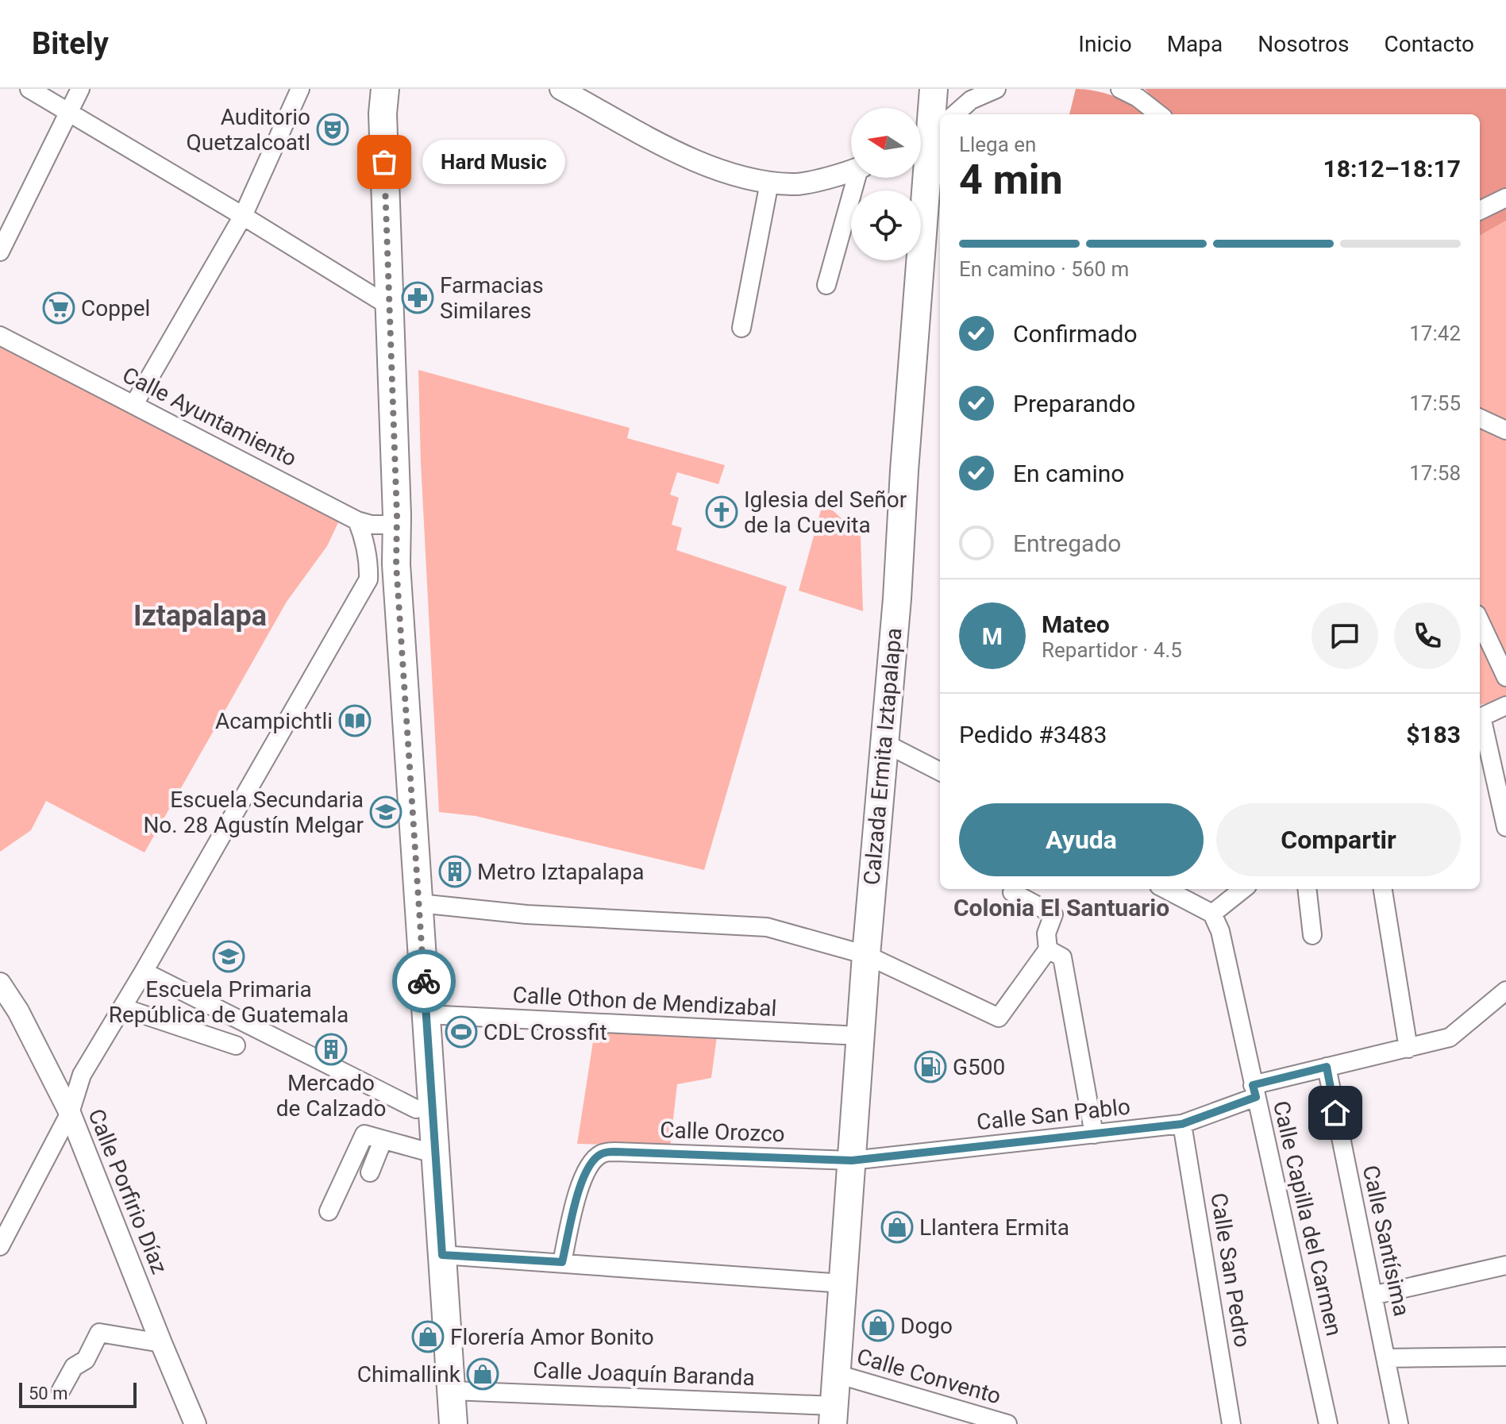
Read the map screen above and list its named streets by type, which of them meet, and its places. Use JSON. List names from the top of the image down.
{
  "streets": {
    "main road": ["Calzada Ermita Iztapalapa"],
    "street": [
      "Calle Ayuntamiento",
      "Calle Othon de Mendizabal",
      "Calle San Pablo",
      "Calle Orozco",
      "Calle Porfirio Díaz",
      "Calle Capilla del Carmen",
      "Calle Santísima",
      "Calle San Pedro",
      "Calle Joaquín Baranda",
      "Calle Convento"
    ]
  },
  "crossings": [
    ["Calzada Ermita Iztapalapa", "Calle Othon de Mendizabal"],
    ["Calzada Ermita Iztapalapa", "Calle San Pablo"],
    ["Calzada Ermita Iztapalapa", "Calle Orozco"],
    ["Calzada Ermita Iztapalapa", "Calle Joaquín Baranda"],
    ["Calzada Ermita Iztapalapa", "Calle Convento"],
    ["Calle San Pablo", "Calle Orozco"],
    ["Calle San Pablo", "Calle Capilla del Carmen"],
    ["Calle San Pablo", "Calle Santísima"],
    ["Calle San Pablo", "Calle San Pedro"]
  ],
  "districts": ["Iztapalapa", "Colonia El Santuario"],
  "places": {
    "theatre": ["Auditorio Quetzalcoatl"],
    "other": ["Hard Music"],
    "pharmacy": ["Farmacias Similares"],
    "supermarket": ["Coppel"],
    "church": ["Iglesia del Señor de la Cuevita"],
    "library": ["Acampichtli"],
    "school or university": ["Escuela Secundaria No. 28 Agustín Melgar", "Escuela Primaria República de Guatemala"],
    "building": ["Metro Iztapalapa", "Mercado de Calzado"],
    "sports": ["CDL Crossfit"],
    "fuel station": ["G500"],
    "shop": [
      "Llantera Ermita",
      "Dogo",
      "Florería Amor Bonito",
      "Chimallink"
    ]
  },
  "scale_bar": "50 m",
  "north": "left",
  "page": {
    "header": "Bitely",
    "nav": [
      "Inicio",
      "Mapa",
      "Nosotros",
      "Contacto"
    ],
    "heading": ["4 min", "Llega en", "18:12–18:17"],
    "panel": [
      "Mateo",
      "Repartidor · 4.5",
      "Pedido #3483",
      "$183"
    ],
    "bubble": "Hard Music",
    "bar": "En camino · 560 m",
    "list": [
      ["Confirmado", "17:42"],
      ["Preparando", "17:55"],
      ["En camino", "17:58"],
      "Entregado"
    ],
    "round": "M",
    "buttons": ["Ayuda", "Compartir"],
    "scale": "50 m"
  }
}
